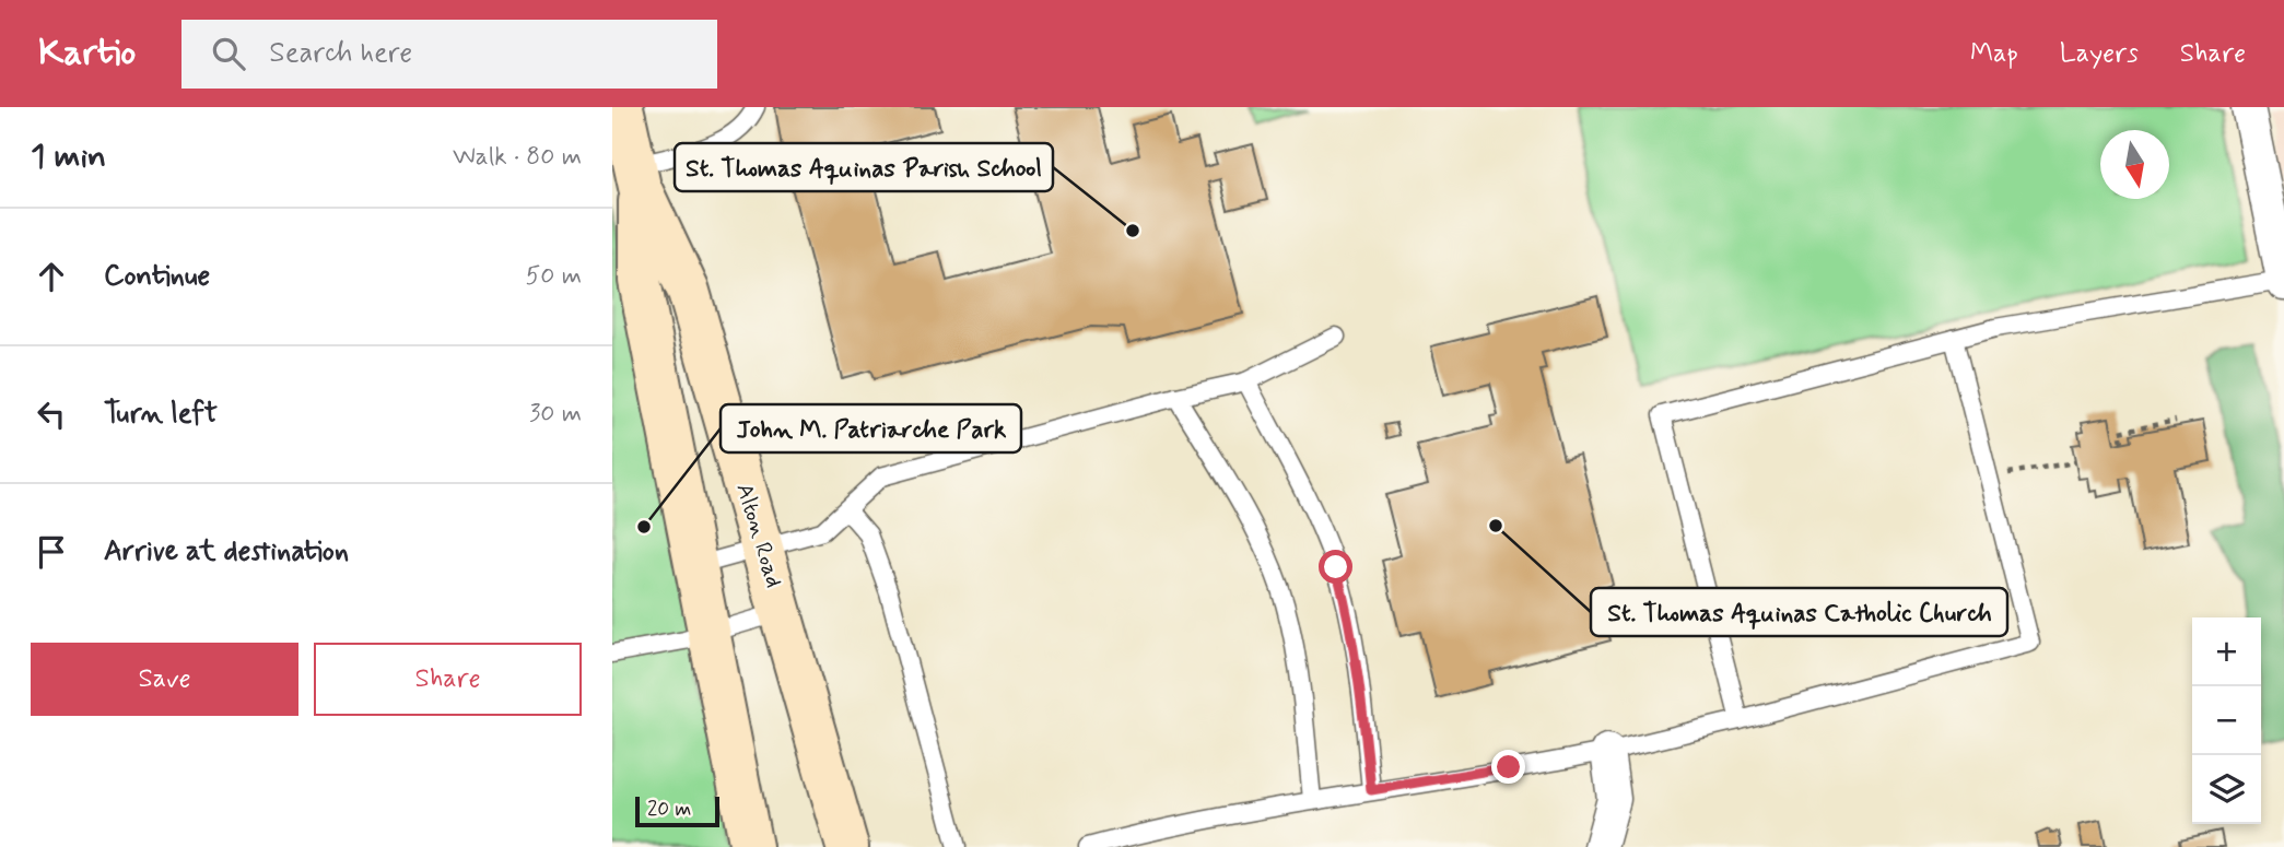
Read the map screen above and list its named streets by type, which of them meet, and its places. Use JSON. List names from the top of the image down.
{
  "streets": {
    "street": ["Alton Road"]
  },
  "places": ["St. Thomas Aquinas Parish School", "St. Thomas Aquinas Catholic Church", "John M. Patriarche Park"],
  "scale_bar": "20 m",
  "north": "bottom",
  "page": {
    "header": "Kartio",
    "search": "Search here",
    "nav": ["Map", "Layers", "Share"],
    "heading": ["1 min", "Walk · 80 m"],
    "list": [
      ["Continue", "50 m"],
      ["Turn left", "30 m"],
      "Arrive at destination"
    ],
    "map_buttons": ["+", "−"],
    "buttons": ["Save", "Share"],
    "scale": "20 m"
  }
}
